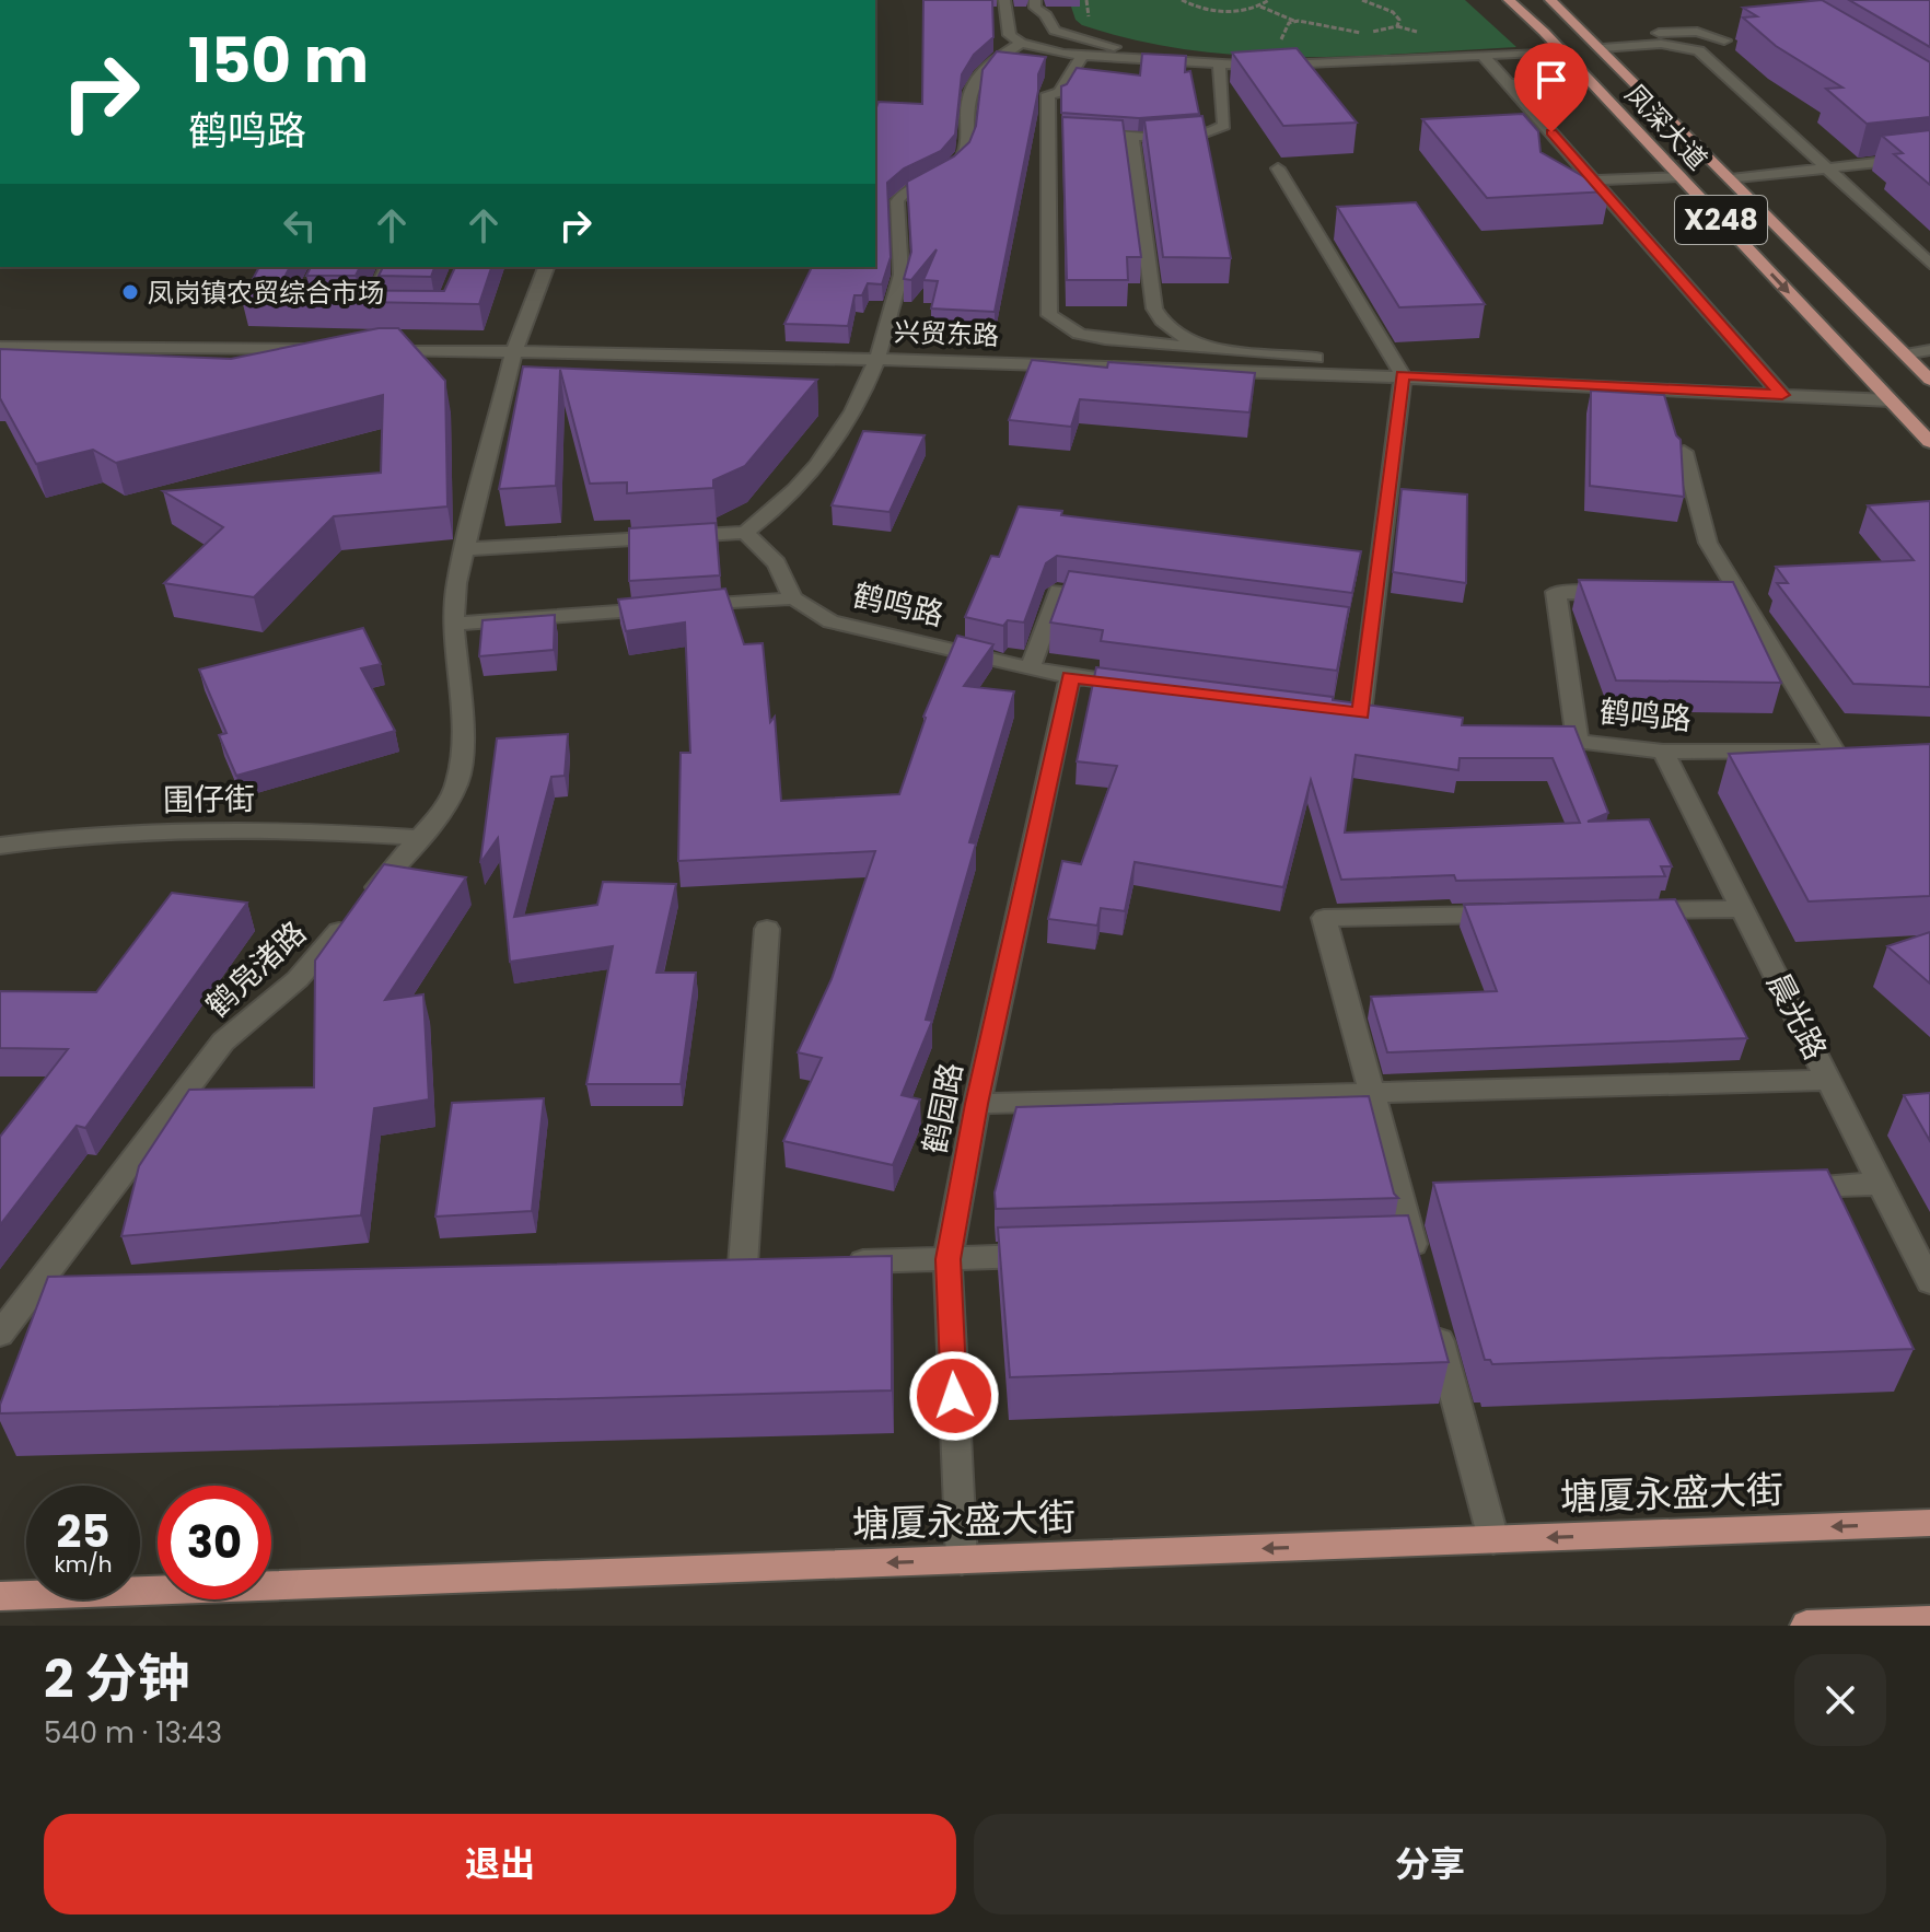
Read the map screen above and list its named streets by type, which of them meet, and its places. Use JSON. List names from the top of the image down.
{
  "streets": {
    "main road": ["凤深大道", "X248", "塘厦永盛大街"],
    "street": [
      "兴贸东路",
      "鹤鸣路",
      "围仔街",
      "鹤凫渚路",
      "晨光路",
      "鹤园路"
    ]
  },
  "crossings": [
    ["凤深大道", "兴贸东路"],
    ["兴贸东路", "鹤凫渚路"],
    ["鹤鸣路", "晨光路"],
    ["鹤鸣路", "鹤园路"],
    ["围仔街", "鹤凫渚路"],
    ["鹤园路", "塘厦永盛大街"]
  ],
  "one_way": ["塘厦永盛大街"],
  "places": ["凤岗镇农贸综合市场"],
  "page": {
    "turn": ["150 m", "鹤鸣路"],
    "speed": "25 km/h",
    "limit": "30",
    "heading": ["2 分钟", "540 m · 13:43"],
    "buttons": ["退出", "分享"]
  }
}
